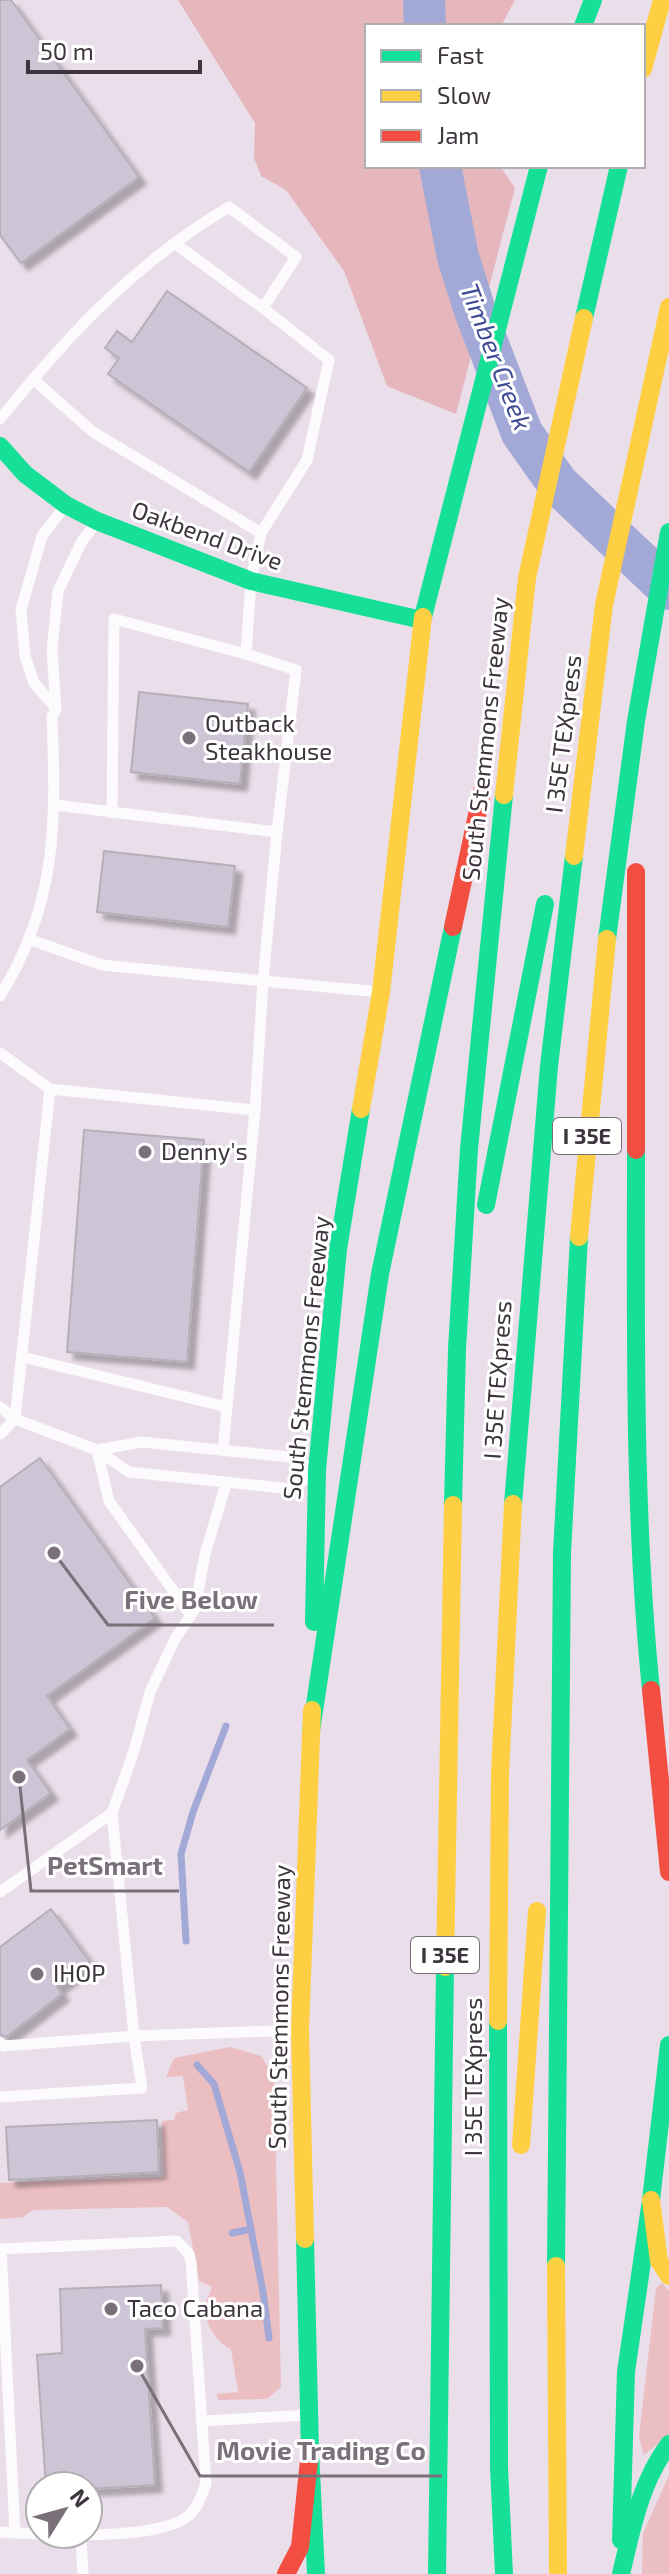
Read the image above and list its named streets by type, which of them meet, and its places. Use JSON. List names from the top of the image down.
{
  "streets": {
    "main road": [
      "Oakbend Drive",
      "I 35E TEXpress",
      "South Stemmons Freeway",
      "I 35E"
    ]
  },
  "crossings": [
    ["Oakbend Drive", "South Stemmons Freeway"]
  ],
  "water": ["Timber Creek"],
  "places": [
    "Outback Steakhouse",
    "Denny's",
    "Five Below",
    "PetSmart",
    "IHOP",
    "Taco Cabana",
    "Movie Trading Co"
  ],
  "legend": ["Fast", "Slow", "Jam"],
  "scale_bar": "50 m",
  "north": "top right"
}
